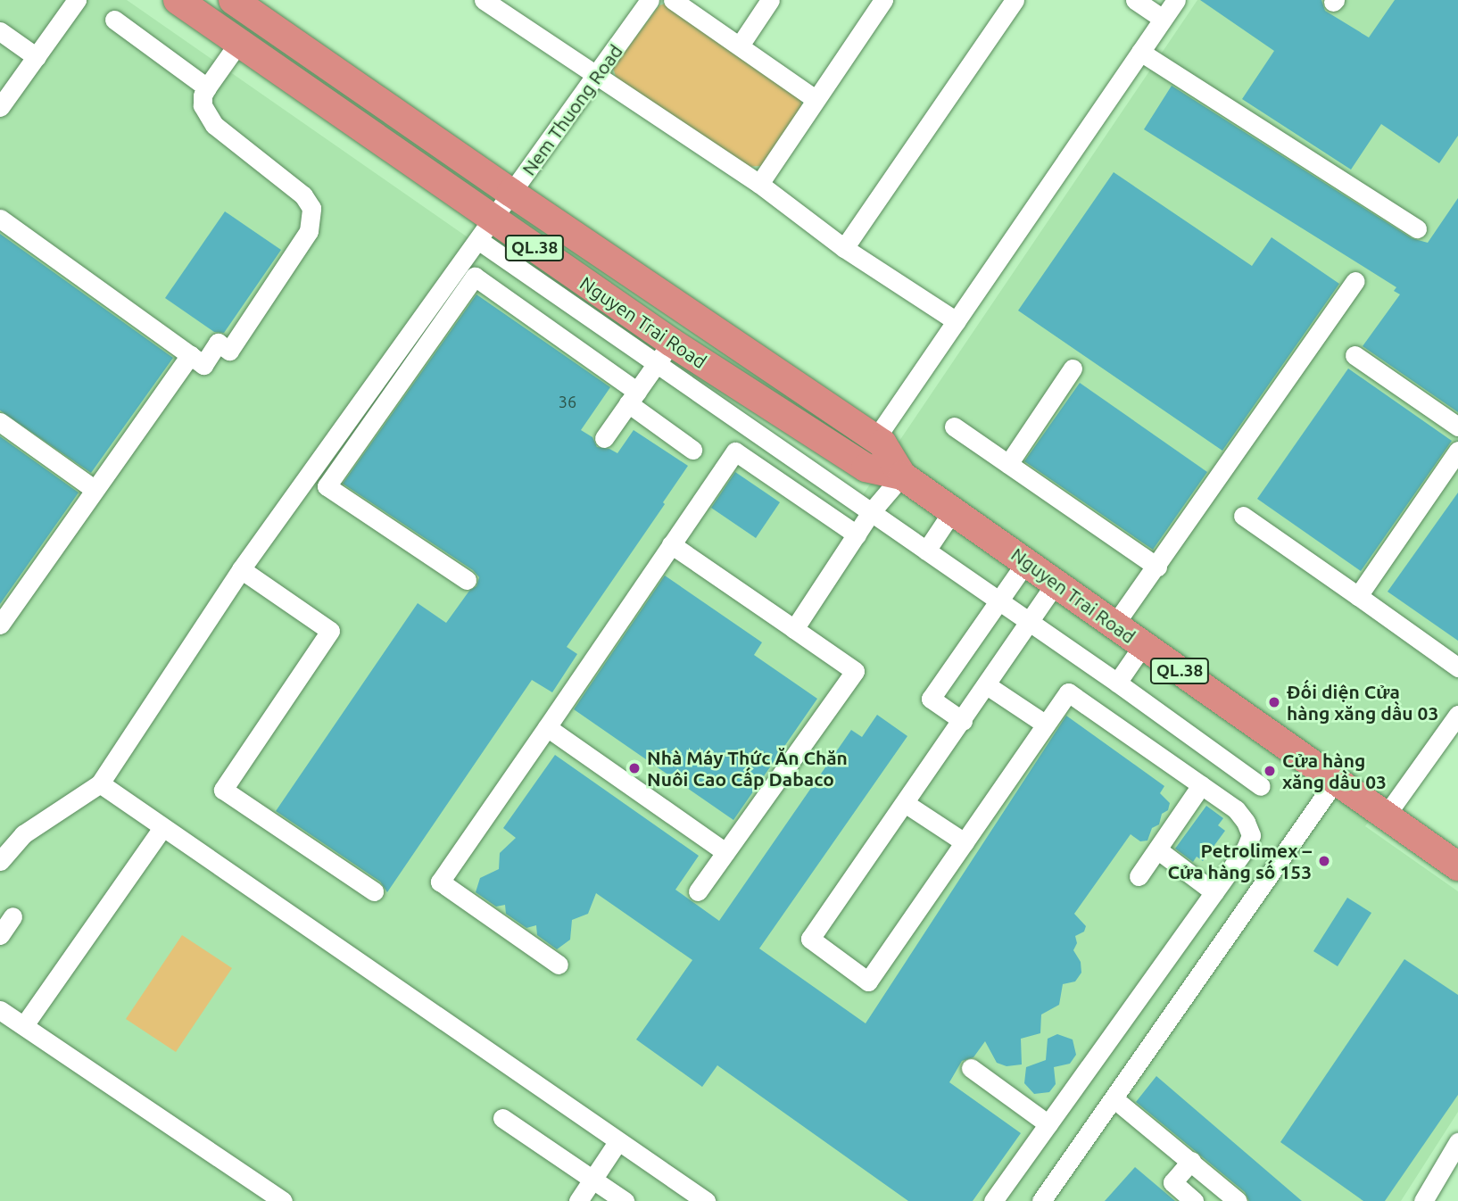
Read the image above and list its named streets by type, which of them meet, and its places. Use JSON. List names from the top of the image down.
{
  "streets": {
    "highway": ["QL.38", "Nguyen Trai Road"],
    "street": ["Nem Thuong Road"]
  },
  "crossings": [
    ["Nem Thuong Road", "Nguyen Trai Road"]
  ],
  "places": [
    "Đối diện Cửa hàng xăng dầu 03",
    "Nhà Máy Thức Ăn Chăn Nuôi Cao Cấp Dabaco",
    "Cửa hàng xăng dầu 03",
    "Petrolimex – Cửa hàng số 153"
  ],
  "house_numbers": ["36"]
}
